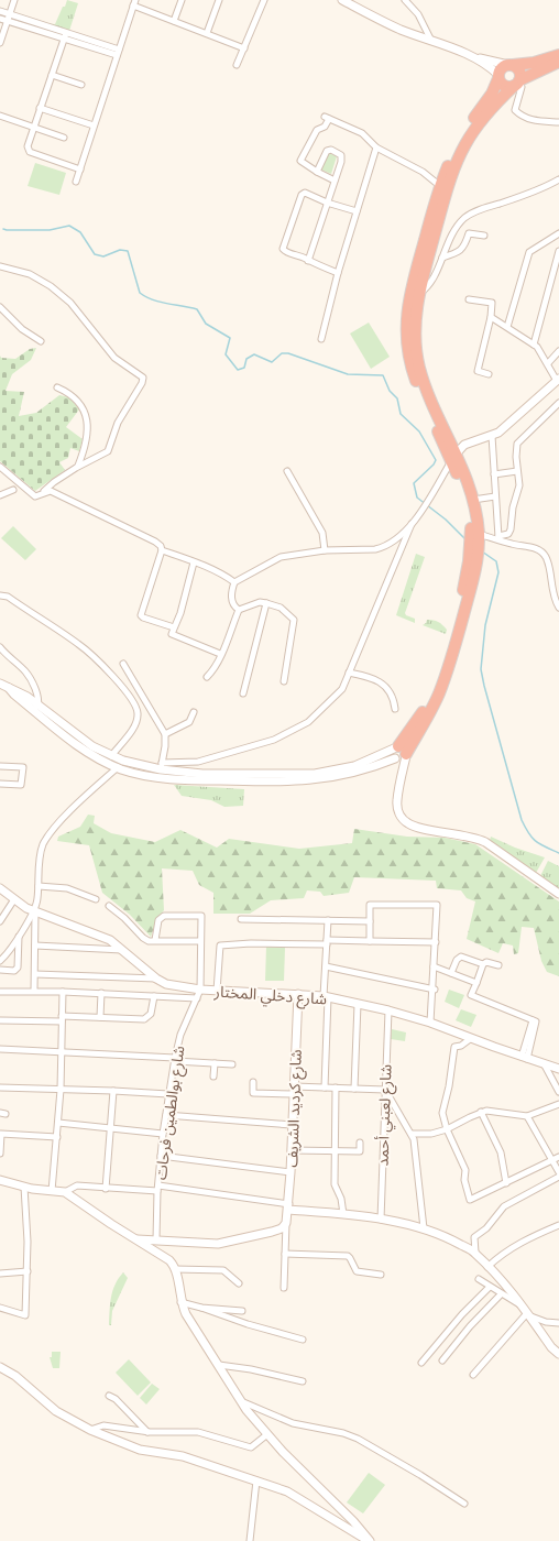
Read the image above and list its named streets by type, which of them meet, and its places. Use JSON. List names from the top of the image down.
{
  "streets": {
    "street": [
      "شارع دخلي المختار",
      "شارع كرديد الشريف",
      "شارع بوالطمين فرحات",
      "شارع لعبني أحمد"
    ]
  },
  "crossings": [
    ["شارع دخلي المختار", "شارع كرديد الشريف"],
    ["شارع دخلي المختار", "شارع بوالطمين فرحات"],
    ["شارع دخلي المختار", "شارع لعبني أحمد"]
  ]
}
